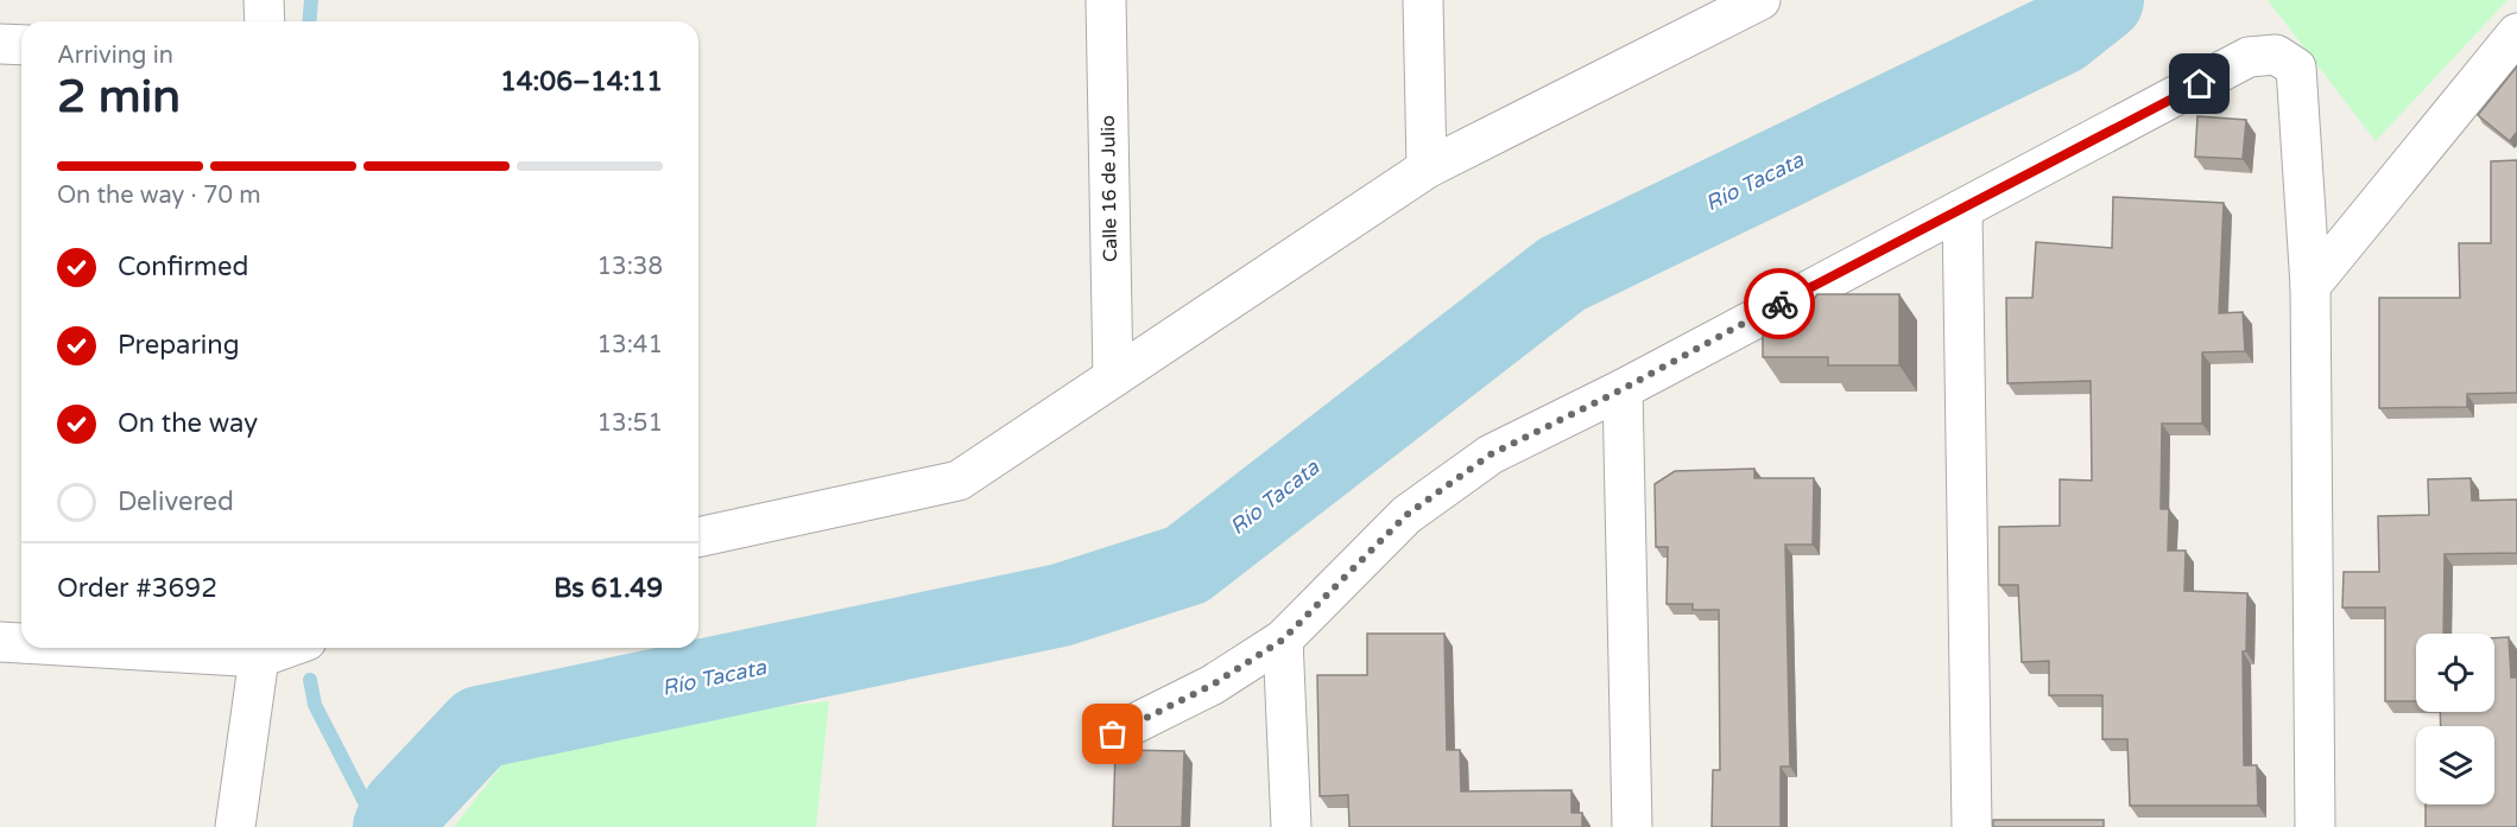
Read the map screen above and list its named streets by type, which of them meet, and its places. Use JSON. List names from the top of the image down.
{
  "streets": {
    "street": ["Calle 16 de Julio"]
  },
  "water": ["Río Tacata"],
  "page": {
    "heading": ["2 min", "Arriving in", "14:06–14:11"],
    "panel": ["Order #3692", "Bs 61.49"],
    "bar": "On the way · 70 m",
    "list": [
      ["Confirmed", "13:38"],
      ["Preparing", "13:41"],
      ["On the way", "13:51"],
      "Delivered"
    ]
  }
}
